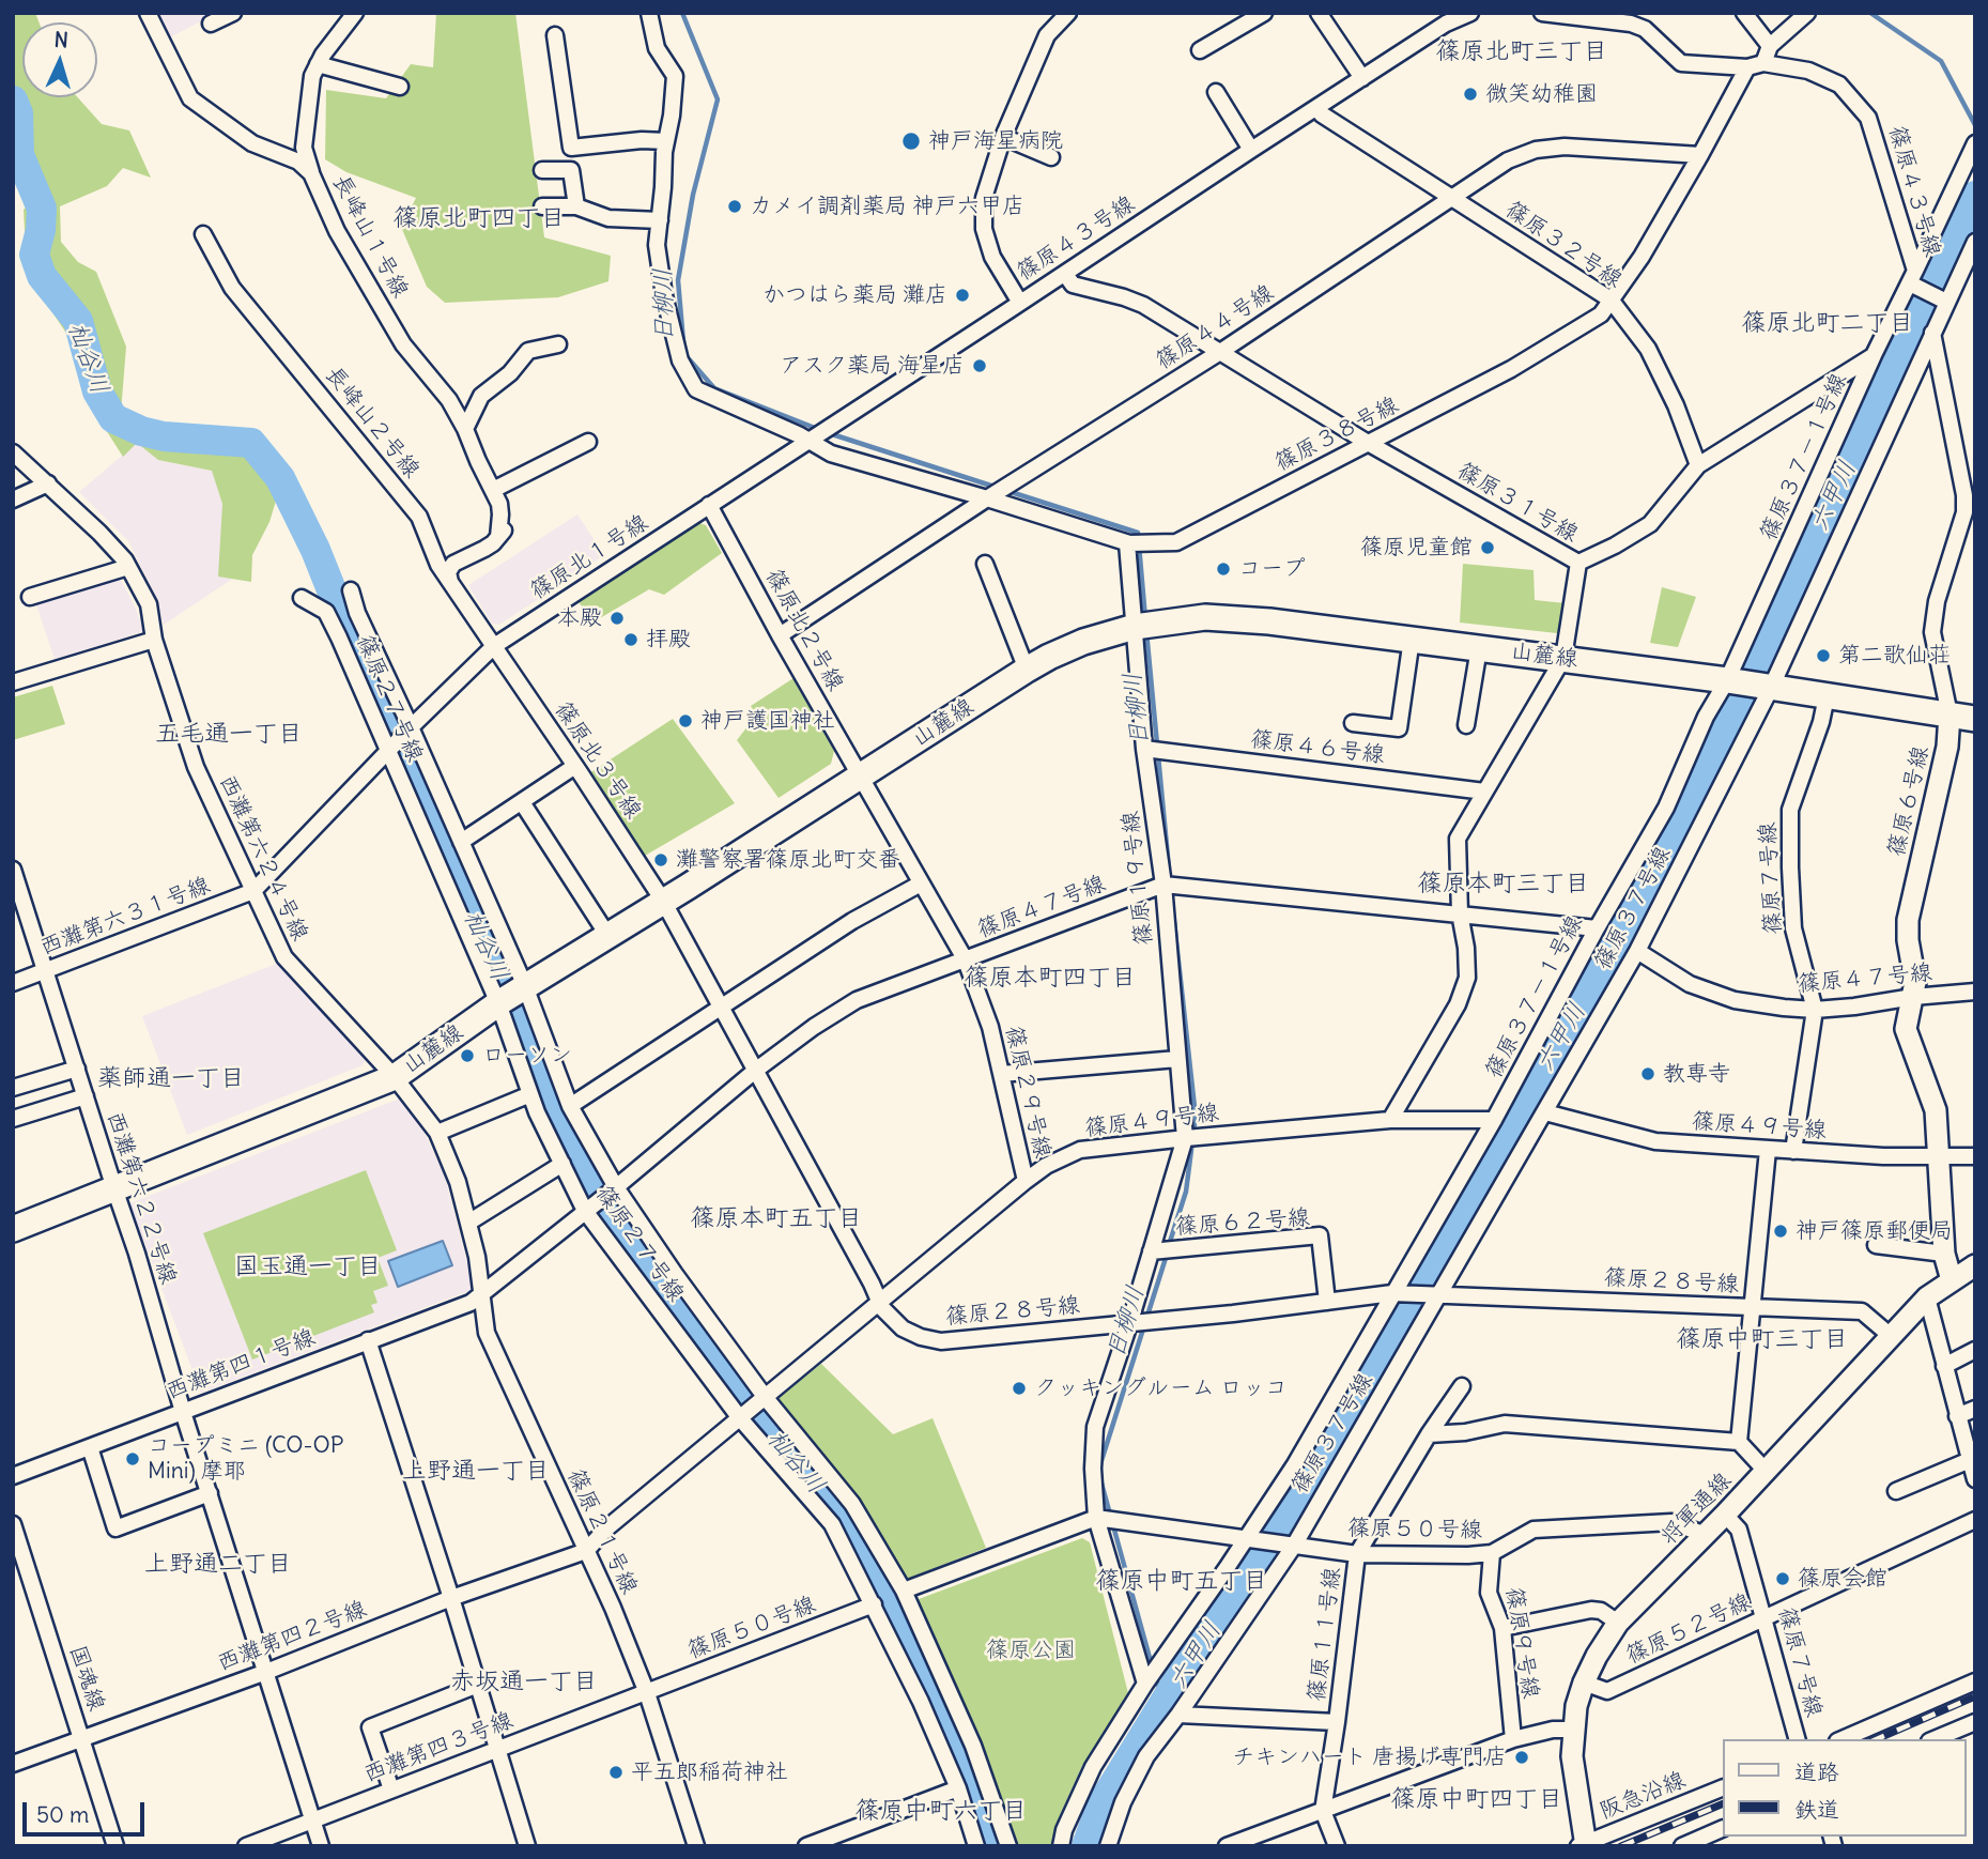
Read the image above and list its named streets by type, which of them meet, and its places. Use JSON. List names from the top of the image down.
{
  "streets": {
    "main road": ["山麓線"],
    "street": [
      "篠原４３号線",
      "長峰山１号線",
      "篠原３２号線",
      "篠原４４号線",
      "長峰山２号線",
      "篠原３８号線",
      "篠原３７－１号線",
      "篠原３１号線",
      "篠原北１号線",
      "篠原北２号線",
      "篠原２７号線",
      "篠原４６号線",
      "篠原北３号線",
      "篠原６号線",
      "西灘第六２４号線",
      "篠原１９号線",
      "篠原７号線",
      "篠原４７号線",
      "篠原３７号線",
      "西灘第六３１号線",
      "篠原２９号線",
      "篠原４９号線",
      "西灘第六２２号線",
      "篠原６２号線",
      "篠原２８号線",
      "西灘第四１号線",
      "将軍通線",
      "篠原５０号線",
      "篠原２１号線",
      "篠原５２号線",
      "篠原１１号線",
      "西灘第四２号線",
      "篠原９号線",
      "国魂線",
      "西灘第四３号線",
      "阪急沿線"
    ]
  },
  "crossings": [
    ["篠原４３号線", "篠原３２号線"],
    ["篠原４３号線", "篠原３８号線"],
    ["篠原４３号線", "篠原３７－１号線"],
    ["篠原４３号線", "篠原３１号線"],
    ["篠原４３号線", "篠原北１号線"],
    ["篠原４３号線", "篠原北２号線"],
    ["篠原４３号線", "篠原３７号線"],
    ["長峰山１号線", "長峰山２号線"],
    ["篠原３２号線", "篠原４４号線"],
    ["篠原３２号線", "篠原３８号線"],
    ["篠原４４号線", "篠原３８号線"],
    ["篠原４４号線", "篠原３１号線"],
    ["篠原４４号線", "篠原北２号線"],
    ["長峰山２号線", "篠原北１号線"],
    ["長峰山２号線", "篠原北３号線"],
    ["篠原３８号線", "篠原３１号線"],
    ["篠原３８号線", "篠原１９号線"],
    ["篠原３７－１号線", "山麓線"],
    ["篠原３７－１号線", "篠原１９号線"],
    ["篠原３７－１号線", "篠原４７号線"],
    ["篠原３７－１号線", "篠原４９号線"],
    ["篠原３７－１号線", "篠原２８号線"],
    ["篠原３７－１号線", "篠原５０号線"],
    ["篠原３１号線", "山麓線"],
    ["篠原３１号線", "篠原４６号線"],
    ["篠原３１号線", "篠原４７号線"],
    ["篠原３１号線", "篠原４９号線"],
    ["篠原北１号線", "篠原北２号線"],
    ["篠原北１号線", "篠原２７号線"],
    ["篠原北１号線", "篠原北３号線"],
    ["篠原北１号線", "西灘第六２４号線"],
    ["篠原北１号線", "西灘第六３１号線"],
    ["篠原北２号線", "山麓線"],
    ["篠原北２号線", "篠原２９号線"],
    ["山麓線", "篠原２７号線"],
    ["山麓線", "篠原北３号線"],
    ["山麓線", "篠原６号線"],
    ["山麓線", "西灘第六２４号線"],
    ["山麓線", "篠原１９号線"],
    ["山麓線", "篠原７号線"],
    ["山麓線", "篠原３７号線"],
    ["山麓線", "篠原２９号線"],
    ["山麓線", "西灘第六２２号線"],
    ["山麓線", "篠原２８号線"],
    ["山麓線", "篠原２１号線"],
    ["篠原２７号線", "篠原４７号線"],
    ["篠原２７号線", "篠原４９号線"],
    ["篠原２７号線", "篠原５０号線"],
    ["篠原４６号線", "篠原１９号線"],
    ["篠原北３号線", "篠原２８号線"],
    ["篠原６号線", "篠原４７号線"],
    ["篠原６号線", "篠原３７号線"],
    ["篠原６号線", "篠原４９号線"],
    ["篠原６号線", "将軍通線"],
    ["西灘第六２４号線", "西灘第六３１号線"],
    ["西灘第六２４号線", "篠原２１号線"],
    ["篠原１９号線", "篠原４７号線"],
    ["篠原１９号線", "篠原４９号線"],
    ["篠原１９号線", "篠原６２号線"],
    ["篠原１９号線", "篠原２８号線"],
    ["篠原７号線", "篠原４７号線"],
    ["篠原７号線", "篠原４９号線"],
    ["篠原７号線", "将軍通線"],
    ["篠原７号線", "篠原５２号線"],
    ["篠原４７号線", "篠原３７号線"],
    ["篠原４７号線", "篠原２９号線"],
    ["篠原４７号線", "篠原２８号線"],
    ["篠原３７号線", "篠原４９号線"],
    ["篠原３７号線", "篠原２８号線"],
    ["篠原３７号線", "篠原５０号線"],
    ["西灘第六３１号線", "西灘第六２２号線"],
    ["篠原２９号線", "篠原４９号線"],
    ["篠原４９号線", "篠原２８号線"],
    ["西灘第六２２号線", "西灘第四１号線"],
    ["西灘第六２２号線", "西灘第四２号線"],
    ["西灘第六２２号線", "西灘第四３号線"],
    ["篠原６２号線", "篠原２８号線"],
    ["篠原２８号線", "将軍通線"],
    ["西灘第四１号線", "篠原２１号線"],
    ["将軍通線", "篠原５０号線"],
    ["将軍通線", "篠原５２号線"],
    ["将軍通線", "阪急沿線"],
    ["篠原５０号線", "篠原２１号線"],
    ["篠原５０号線", "篠原１１号線"],
    ["篠原５０号線", "篠原９号線"],
    ["篠原５０号線", "西灘第四３号線"],
    ["篠原２１号線", "西灘第四２号線"],
    ["篠原２１号線", "西灘第四３号線"],
    ["西灘第四２号線", "国魂線"]
  ],
  "districts": [
    "篠原北町三丁目",
    "篠原北町四丁目",
    "篠原北町二丁目",
    "五毛通一丁目",
    "篠原本町三丁目",
    "篠原本町四丁目",
    "薬師通一丁目",
    "篠原本町五丁目",
    "国玉通一丁目",
    "篠原中町三丁目",
    "上野通一丁目",
    "上野通二丁目",
    "篠原中町五丁目",
    "赤坂通一丁目",
    "篠原中町四丁目",
    "篠原中町六丁目"
  ],
  "water": ["日柳川", "杣谷川", "六甲川"],
  "parks": ["篠原公園"],
  "places": [
    "微笑幼稚園",
    "神戸海星病院",
    "カメイ調剤薬局 神戸六甲店",
    "かつはら薬局 灘店",
    "アスク薬局 海星店",
    "篠原児童館",
    "コープ",
    "本殿",
    "拝殿",
    "第二歌仙荘",
    "神戸護国神社",
    "灘警察署篠原北町交番",
    "ローソン",
    "教専寺",
    "神戸篠原郵便局",
    "クッキングルーム ロッコ",
    "コープミニ (CO-OP Mini) 摩耶",
    "篠原会館",
    "チキンハート 唐揚げ専門店",
    "平五郎稲荷神社"
  ],
  "legend": ["道路", "鉄道"],
  "scale_bar": "50 m",
  "north": "top"
}
